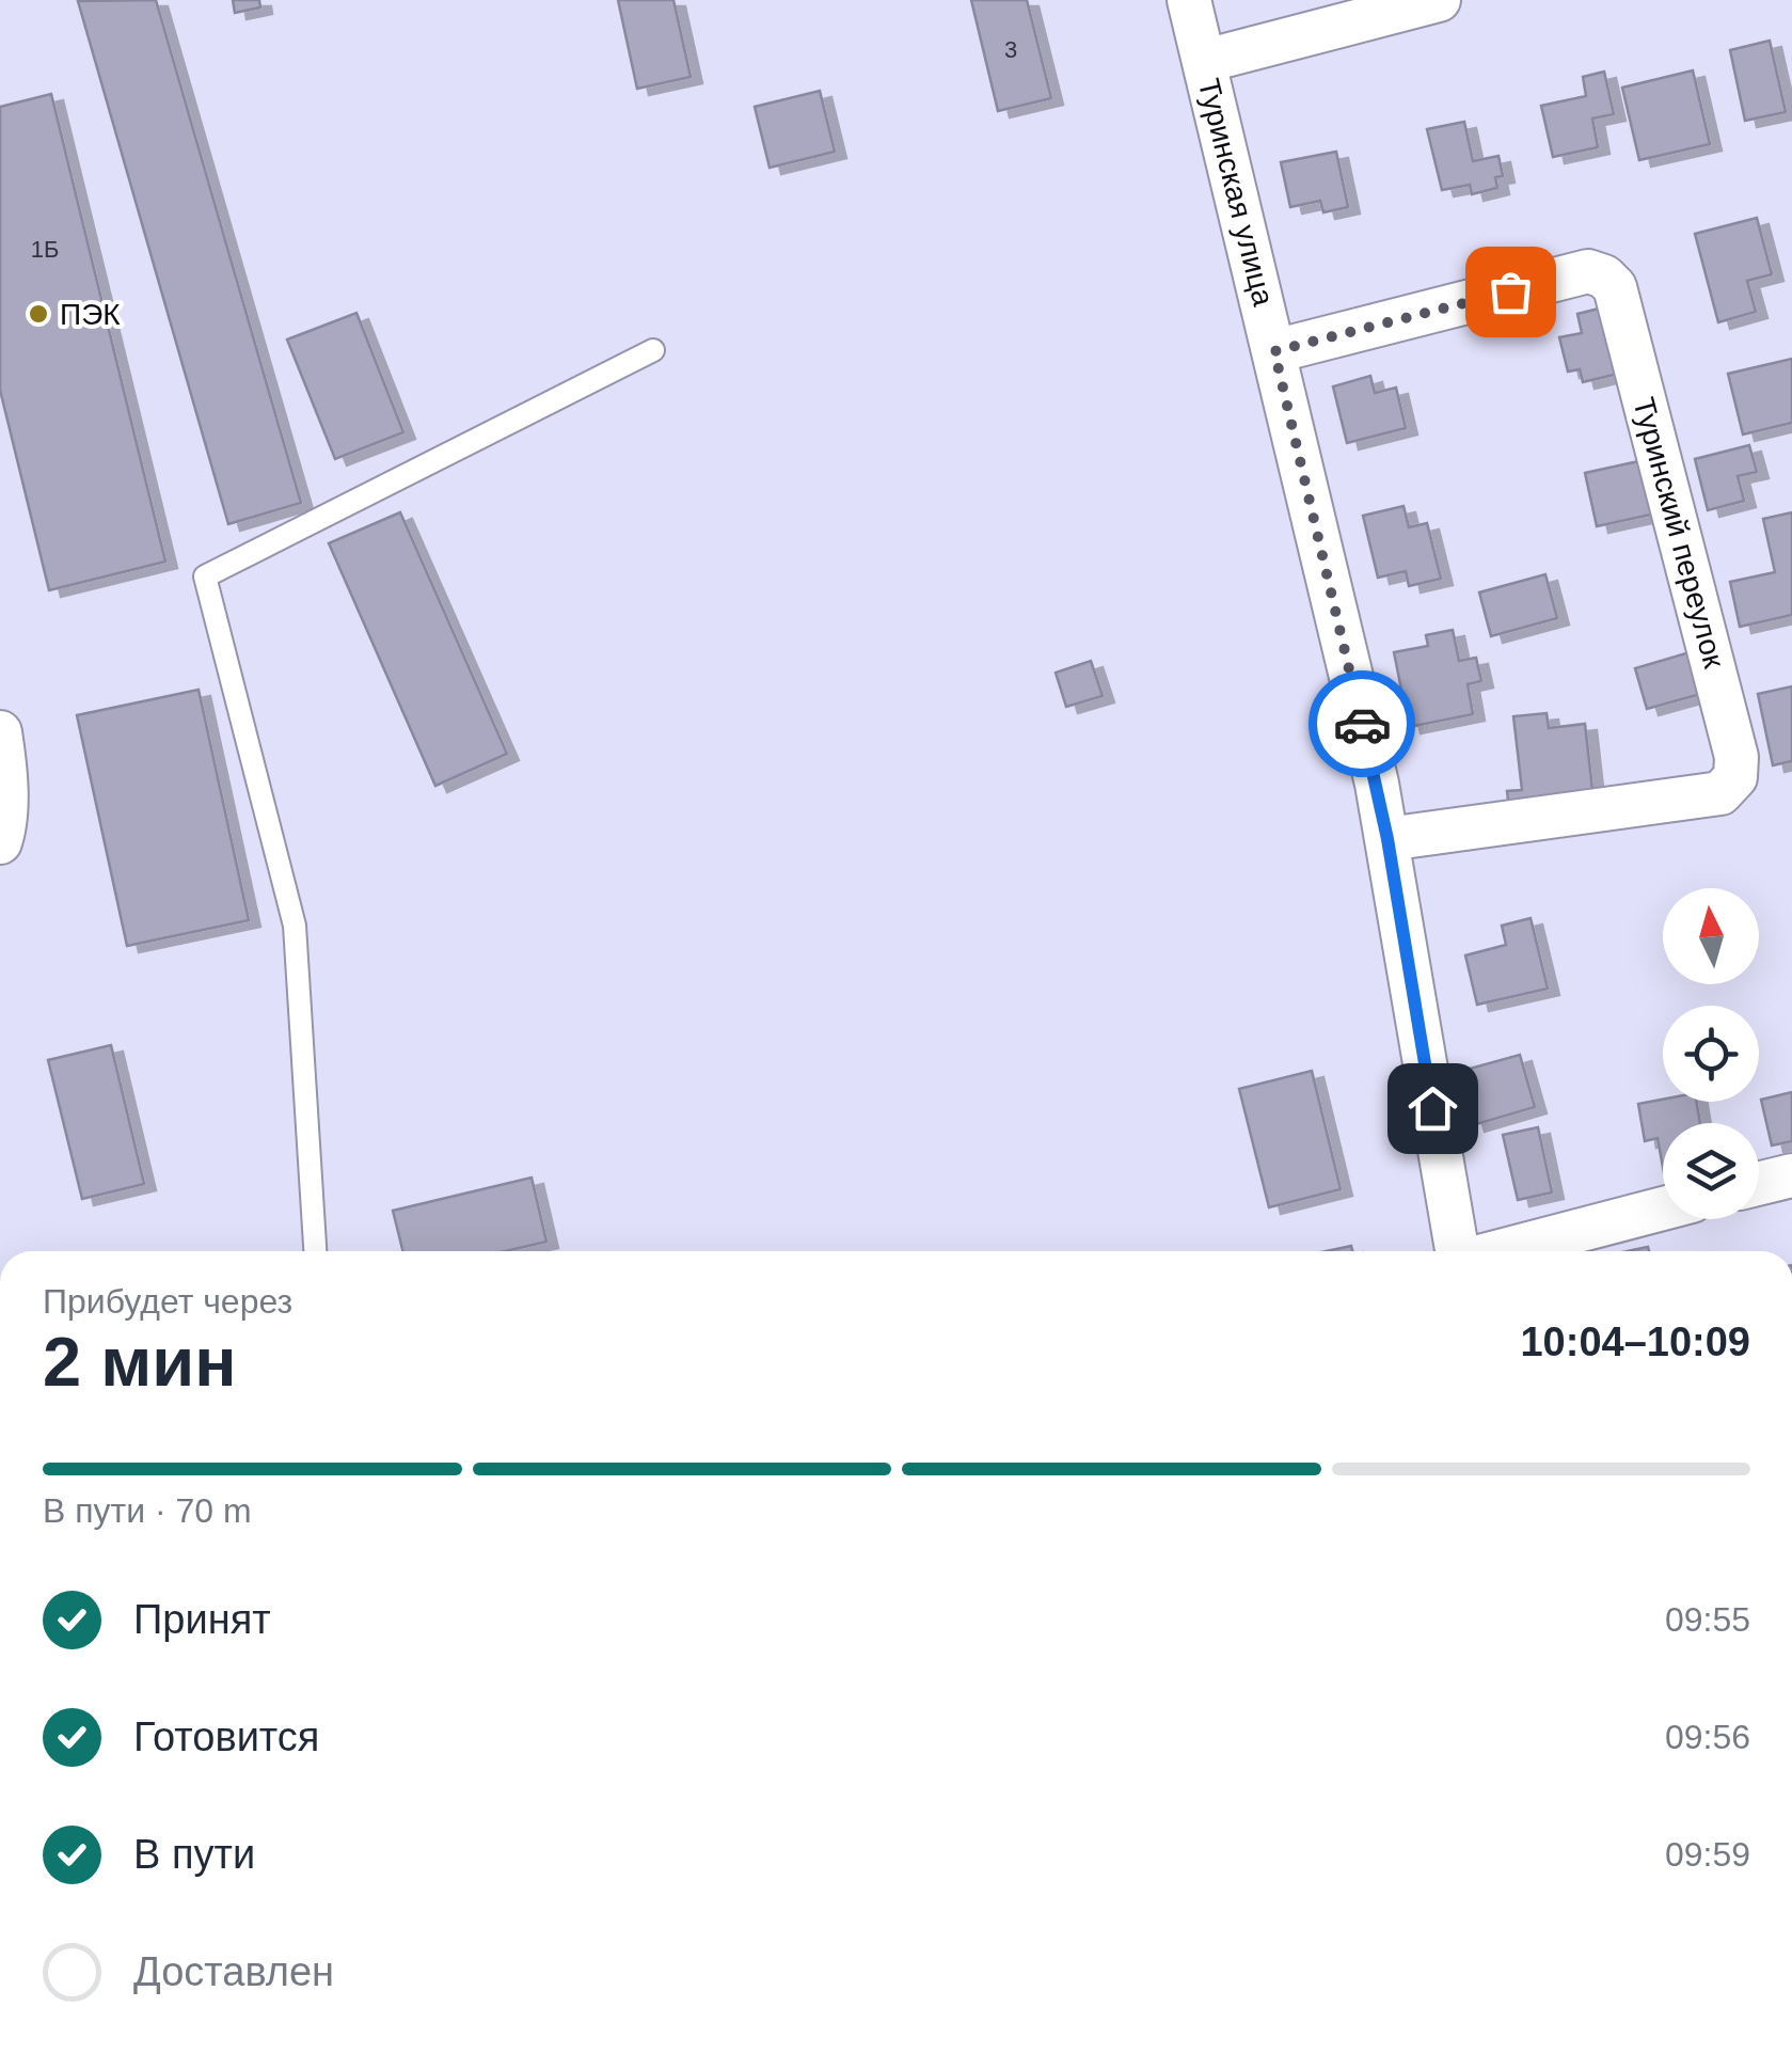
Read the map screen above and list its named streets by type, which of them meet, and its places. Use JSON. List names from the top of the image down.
{
  "streets": {
    "street": ["Туринская улица", "Туринский переулок"]
  },
  "crossings": [
    ["Туринская улица", "Туринский переулок"]
  ],
  "places": ["ПЭК"],
  "house_numbers": ["3", "1Б"],
  "north": "top",
  "page": {
    "heading": ["2 мин", "Прибудет через", "10:04–10:09"],
    "bar": "В пути · 70 m",
    "list": [
      ["Принят", "09:55"],
      ["Готовится", "09:56"],
      ["В пути", "09:59"],
      "Доставлен"
    ]
  }
}
